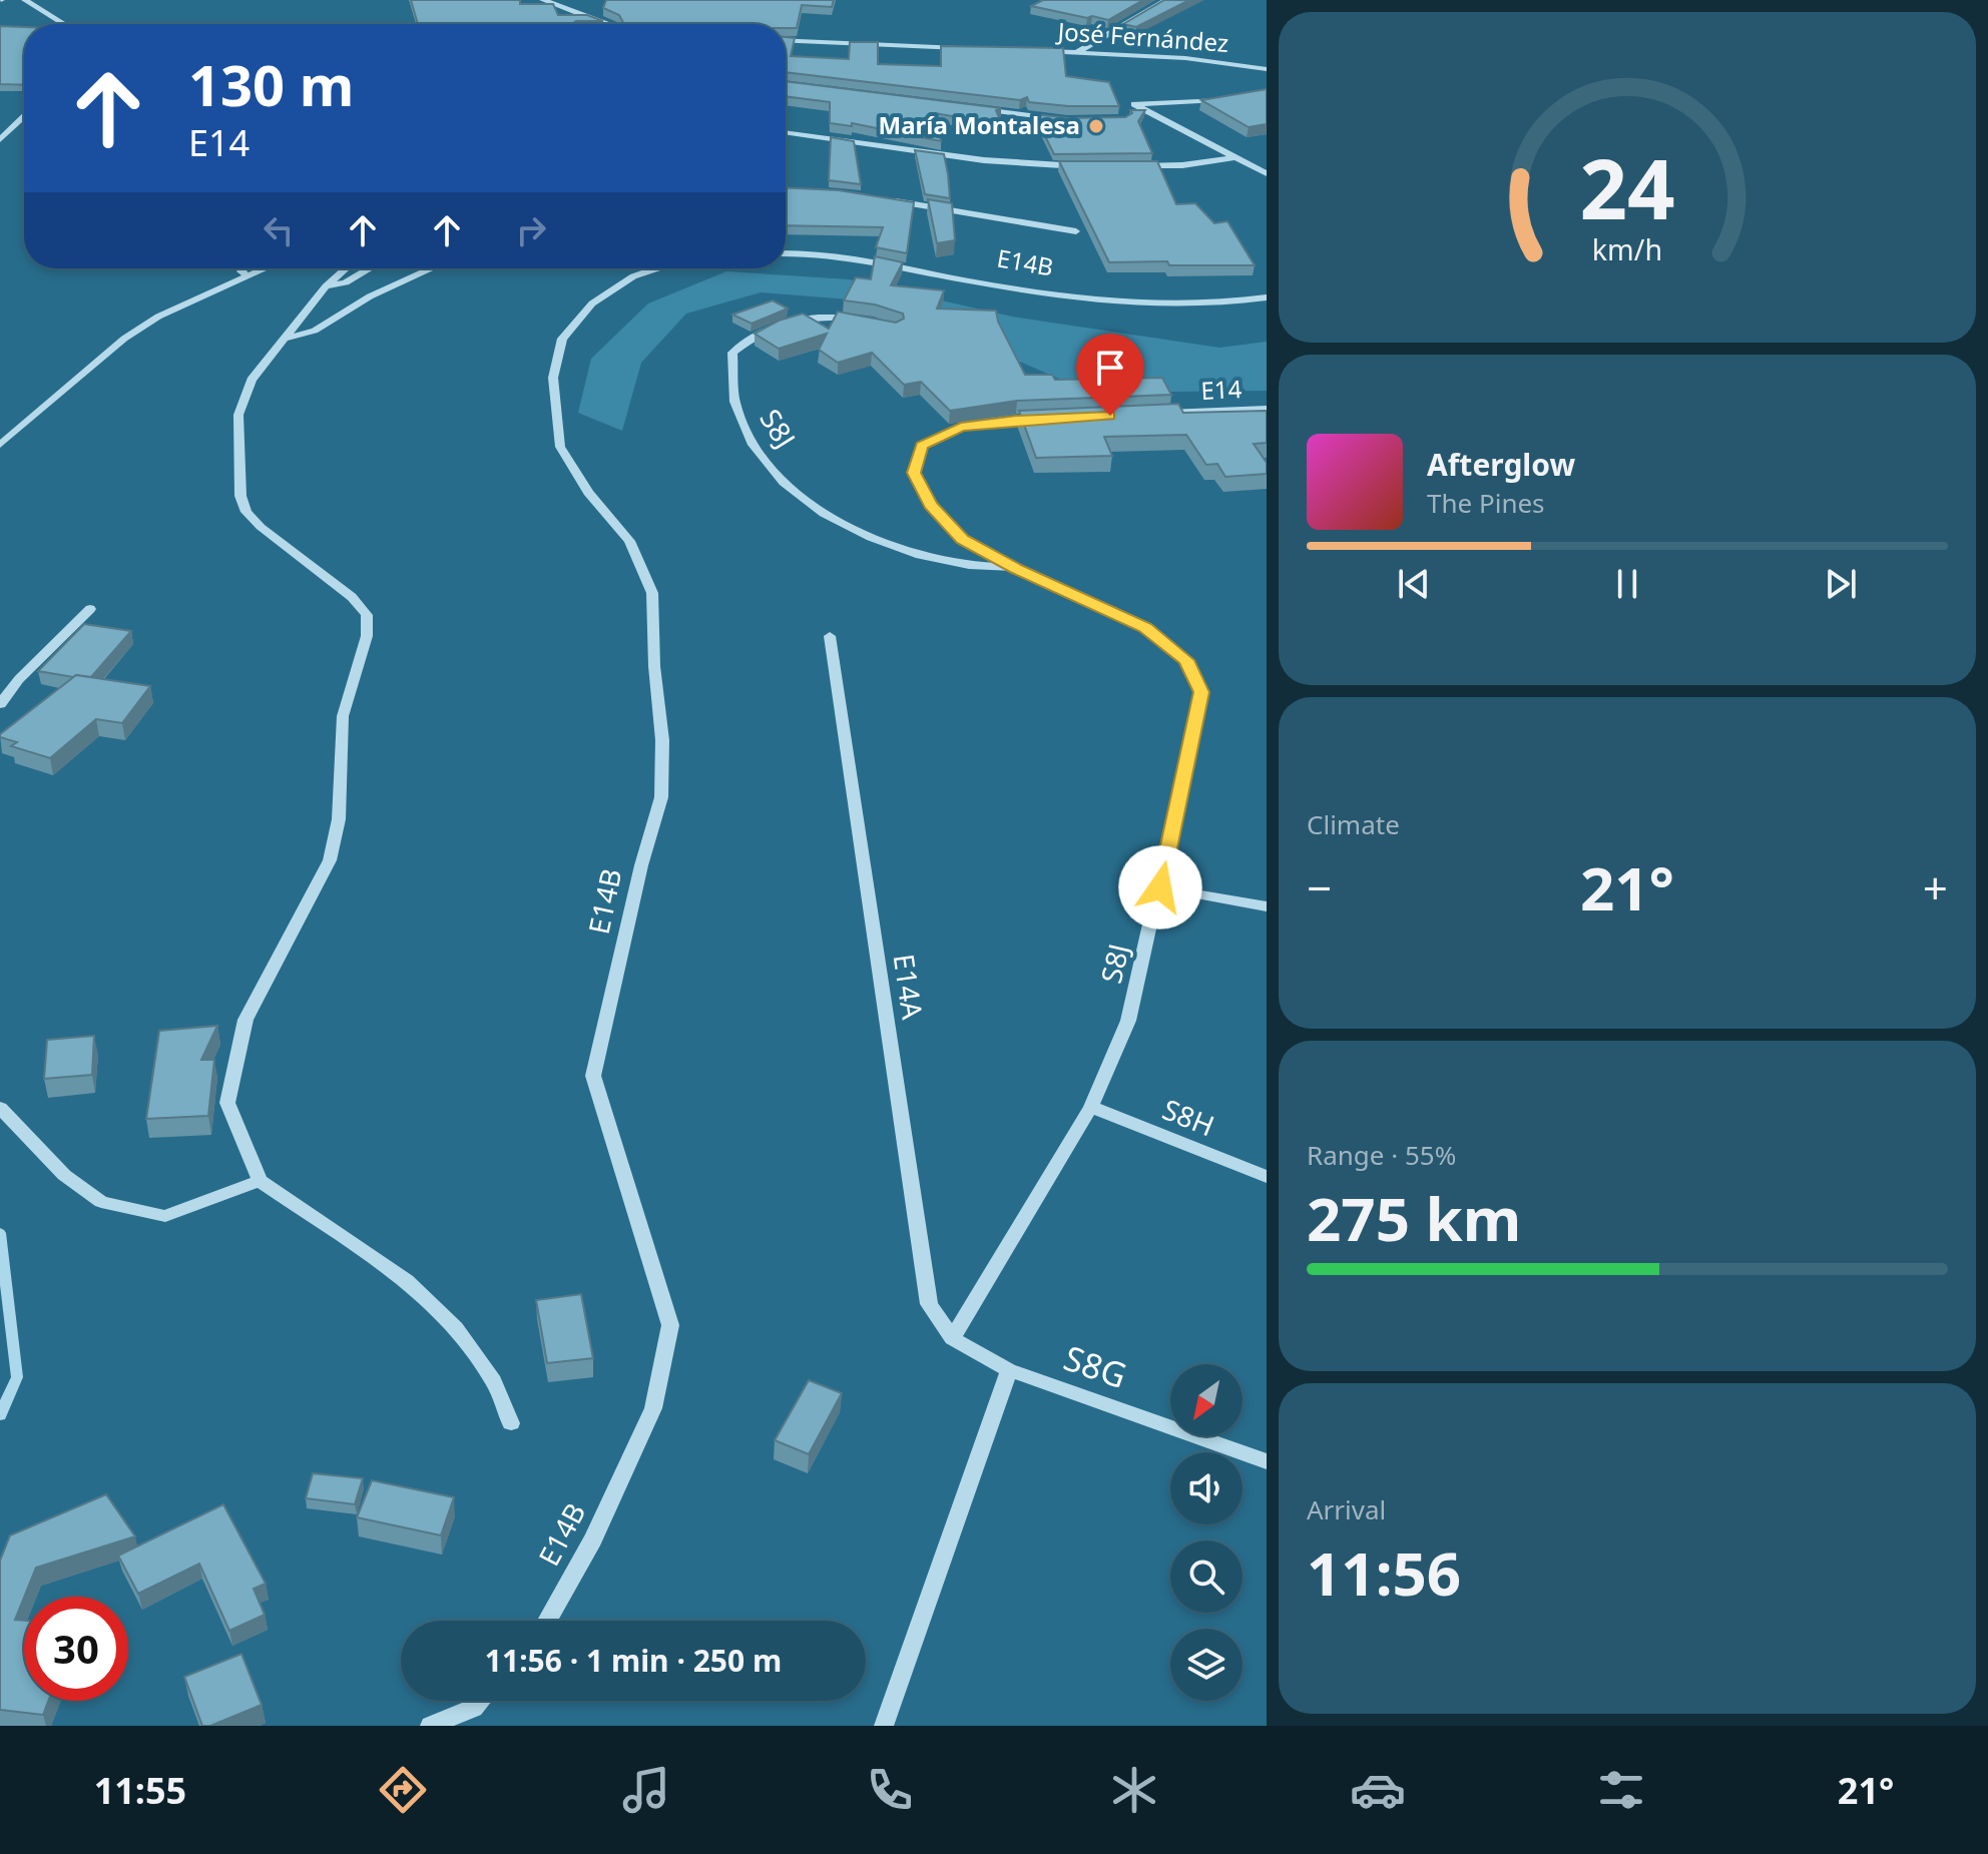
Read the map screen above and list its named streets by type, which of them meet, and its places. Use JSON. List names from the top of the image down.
{
  "streets": {
    "street": [
      "José Fernández",
      "E14B",
      "E14",
      "S8J",
      "E14A",
      "S8H",
      "S8G"
    ]
  },
  "crossings": [
    ["S8J", "E14A"],
    ["S8J", "S8H"],
    ["S8J", "S8G"],
    ["E14A", "S8G"]
  ],
  "places": ["María Montalesa"],
  "north": "bottom left",
  "page": {
    "turn": ["130 m", "E14"],
    "song": ["Afterglow", "The Pines"],
    "tile": [
      "Climate",
      ["Range · 55%", "275 km"],
      ["Arrival", "11:56"]
    ],
    "heat": ["−", "21°", "+"],
    "limit": "30",
    "trip": "11:56 · 1 min · 250 m",
    "tabs": ["11:55", "21°"],
    "gauge": ["24", "km/h"]
  }
}
